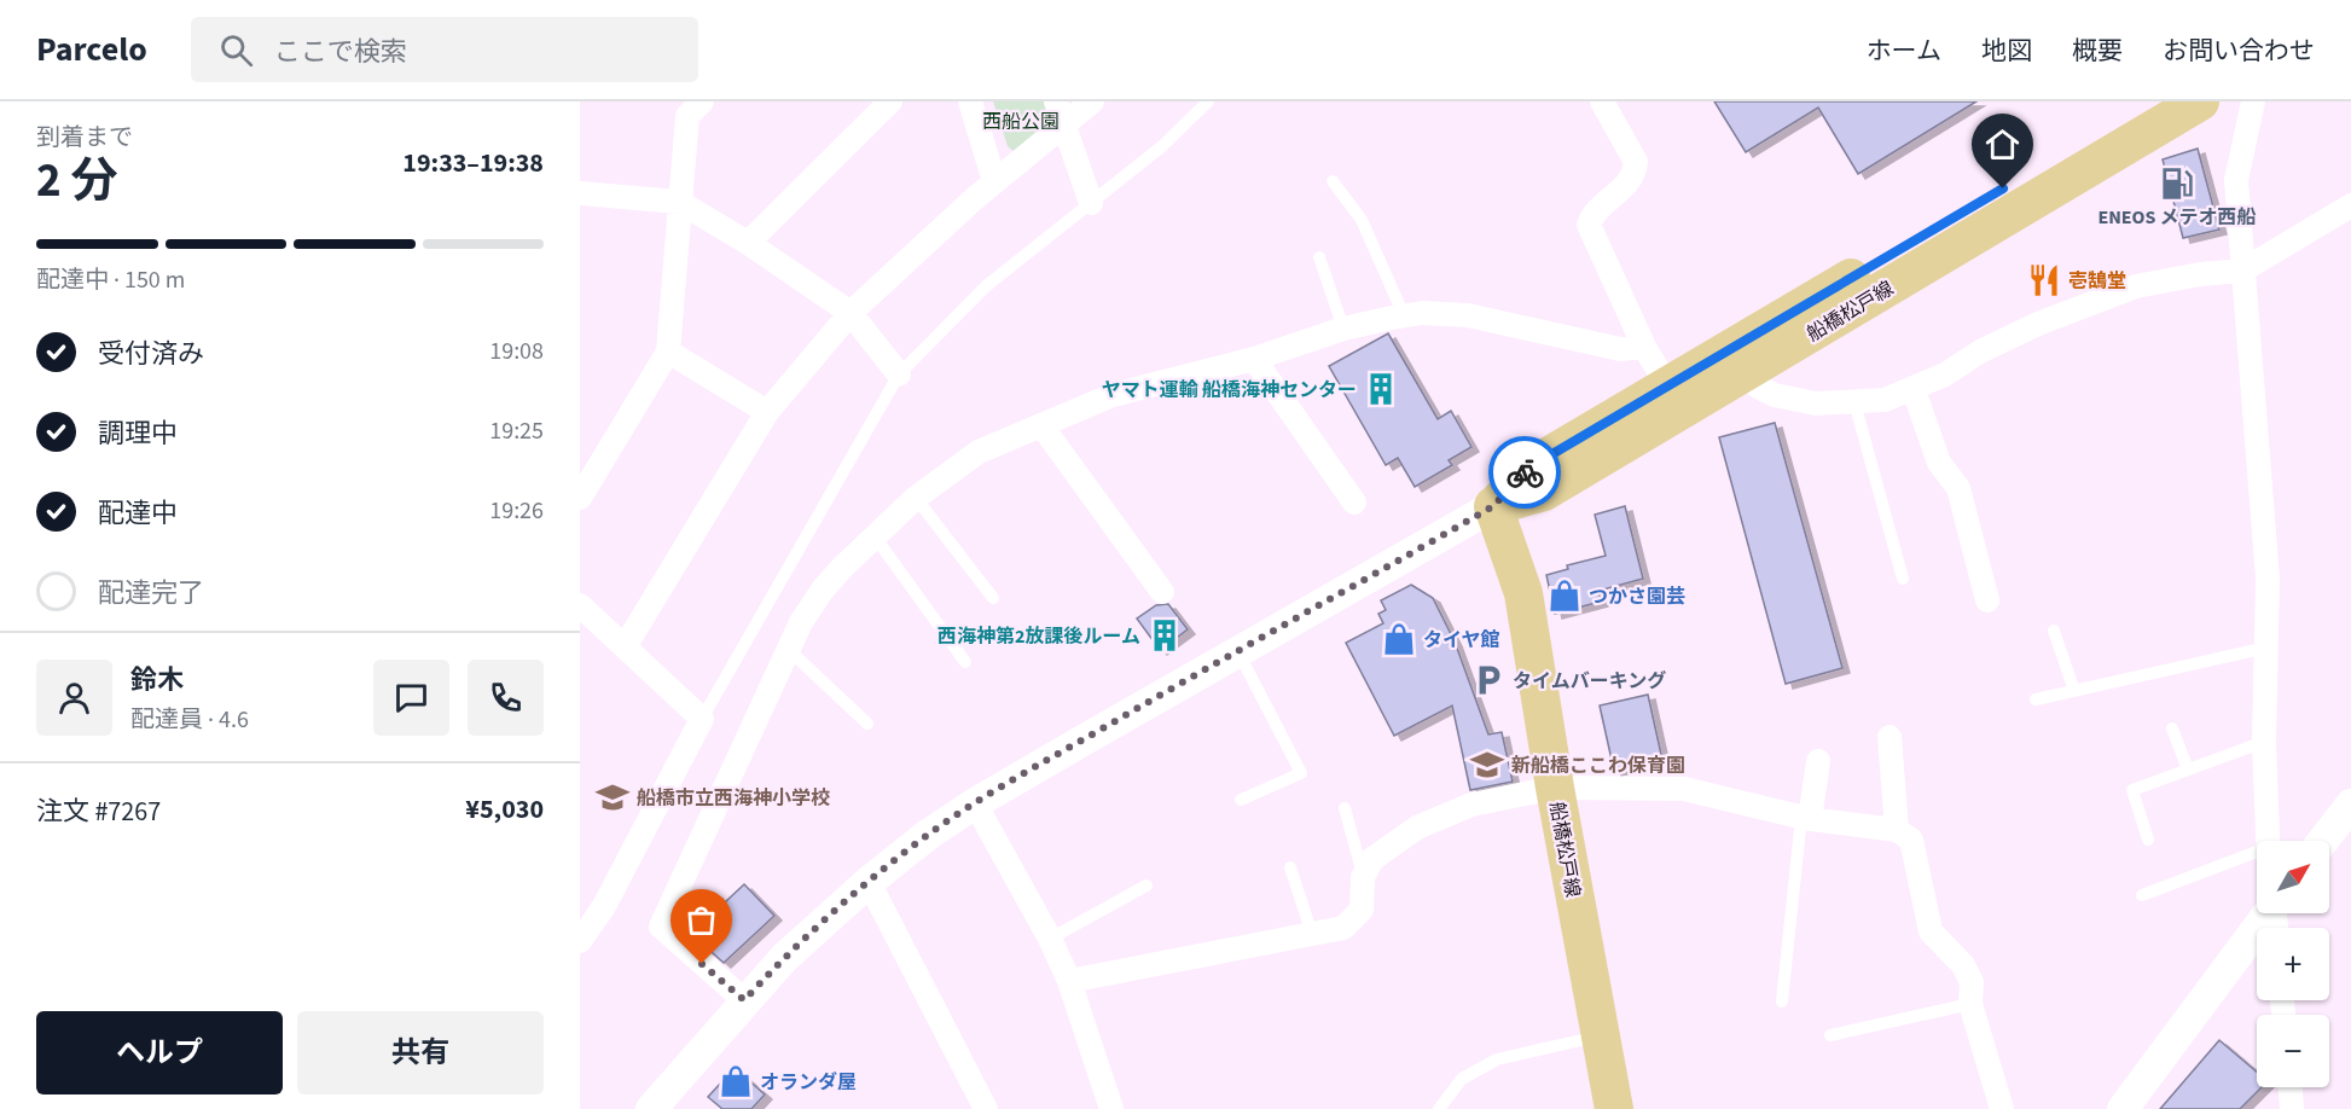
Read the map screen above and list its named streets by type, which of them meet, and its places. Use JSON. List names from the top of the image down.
{
  "streets": {
    "main road": ["船橋松戸線"]
  },
  "parks": ["西船公園"],
  "places": {
    "fuel station": ["ENEOS メテオ西船"],
    "restaurant": ["壱鵠堂"],
    "building": ["ヤマト運輸 船橋海神センター", "西海神第2放課後ルーム"],
    "shop": ["つかさ園芸", "タイヤ館", "オランダ屋"],
    "parking": ["タイムバーキング"],
    "school or university": ["新船橋ここわ保育園", "船橋市立西海神小学校"]
  },
  "north": "top right",
  "page": {
    "header": "Parcelo",
    "search": "ここで検索",
    "nav": [
      "ホーム",
      "地図",
      "概要",
      "お問い合わせ"
    ],
    "heading": ["2 分", "到着まで", "19:33–19:38"],
    "panel": [
      "鈴木",
      "配達員 · 4.6",
      "注文 #7267",
      "¥5,030"
    ],
    "bar": "配達中 · 150 m",
    "list": [
      ["受付済み", "19:08"],
      ["調理中", "19:25"],
      ["配達中", "19:26"],
      "配達完了"
    ],
    "map_buttons": ["+", "−"],
    "buttons": ["ヘルプ", "共有"]
  }
}
